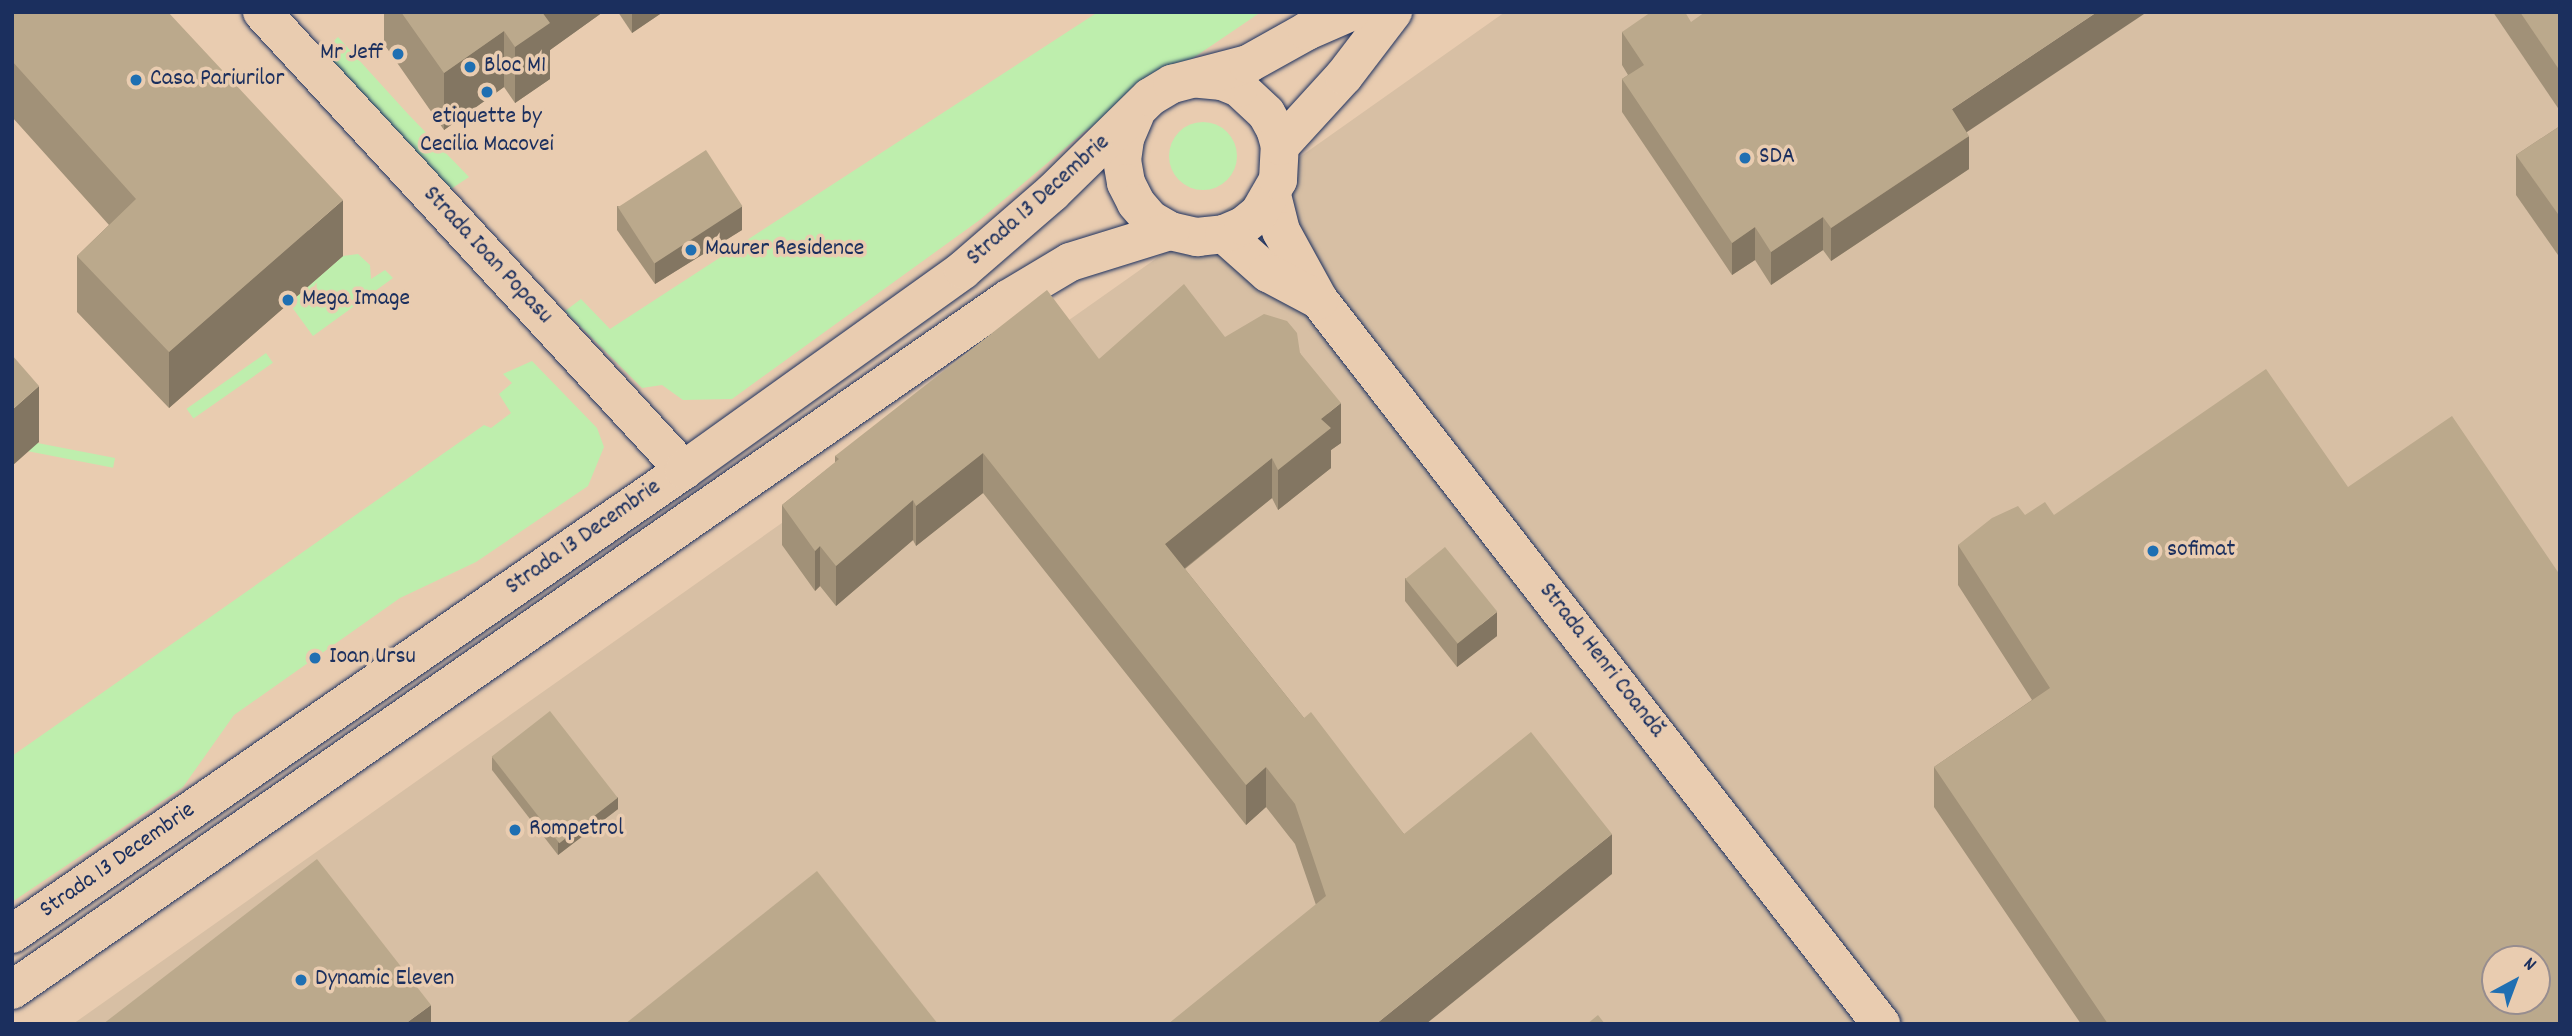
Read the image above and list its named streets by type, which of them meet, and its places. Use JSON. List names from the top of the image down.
{
  "streets": {
    "main road": ["Strada 13 Decembrie", "Strada Ioan Popasu", "Strada Henri Coandă"]
  },
  "crossings": [
    ["Strada 13 Decembrie", "Strada Ioan Popasu"],
    ["Strada 13 Decembrie", "Strada Henri Coandă"]
  ],
  "places": [
    "Mr Jeff",
    "Bloc M1",
    "Casa Pariurilor",
    "etiquette by Cecilia Macovei",
    "SDA",
    "Maurer Residence",
    "Mega Image",
    "sofimat",
    "Ioan Ursu",
    "Rompetrol",
    "Dynamic Eleven"
  ],
  "north": "top right"
}
